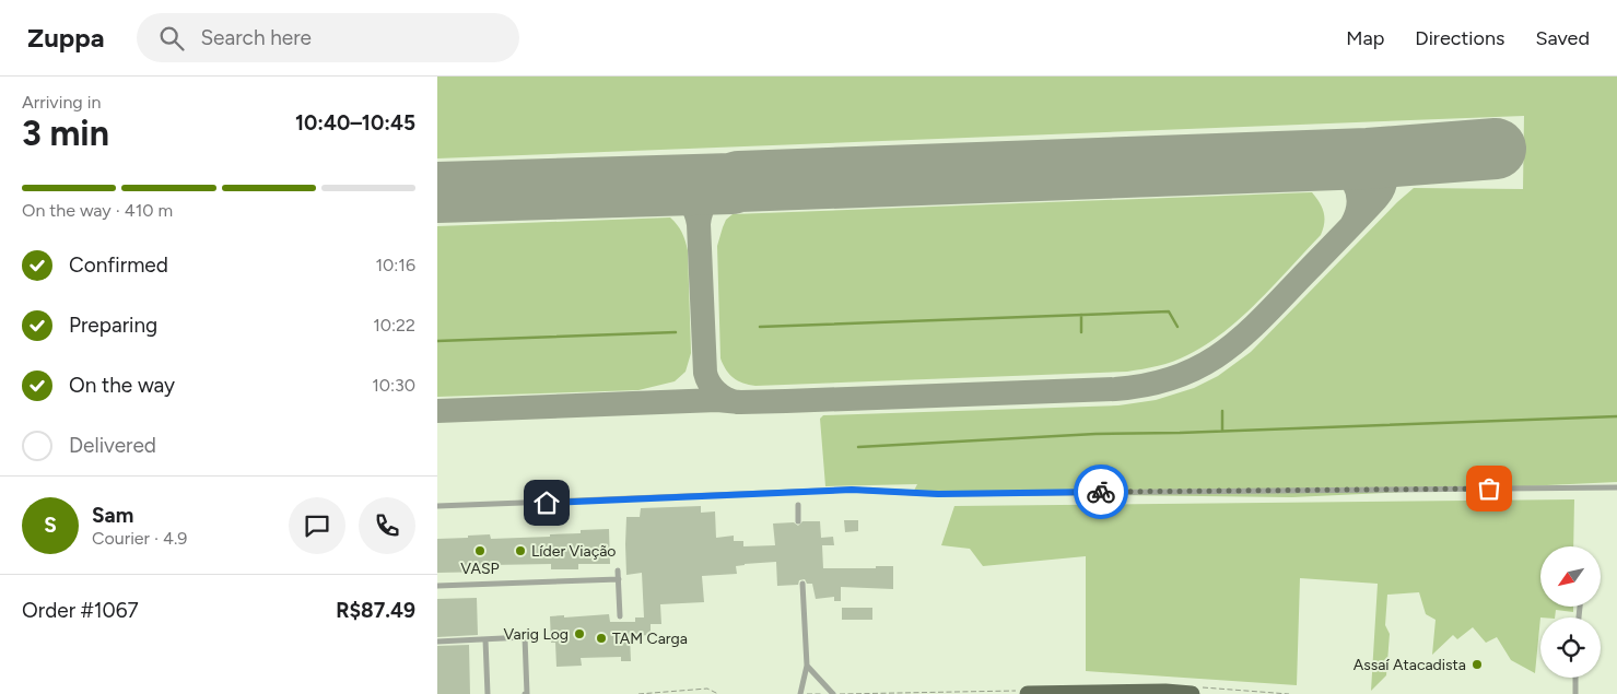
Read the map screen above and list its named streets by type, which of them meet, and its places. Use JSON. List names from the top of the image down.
{
  "places": [
    "VASP",
    "Líder Viação",
    "Varig Log",
    "TAM Carga",
    "Assaí Atacadista"
  ],
  "north": "bottom left",
  "page": {
    "header": "Zuppa",
    "search": "Search here",
    "nav": ["Map", "Directions", "Saved"],
    "heading": ["3 min", "Arriving in", "10:40–10:45"],
    "panel": [
      "Sam",
      "Courier · 4.9",
      "Order #1067",
      "R$87.49"
    ],
    "bar": "On the way · 410 m",
    "list": [
      ["Confirmed", "10:16"],
      ["Preparing", "10:22"],
      ["On the way", "10:30"],
      "Delivered"
    ],
    "round": "S"
  }
}
